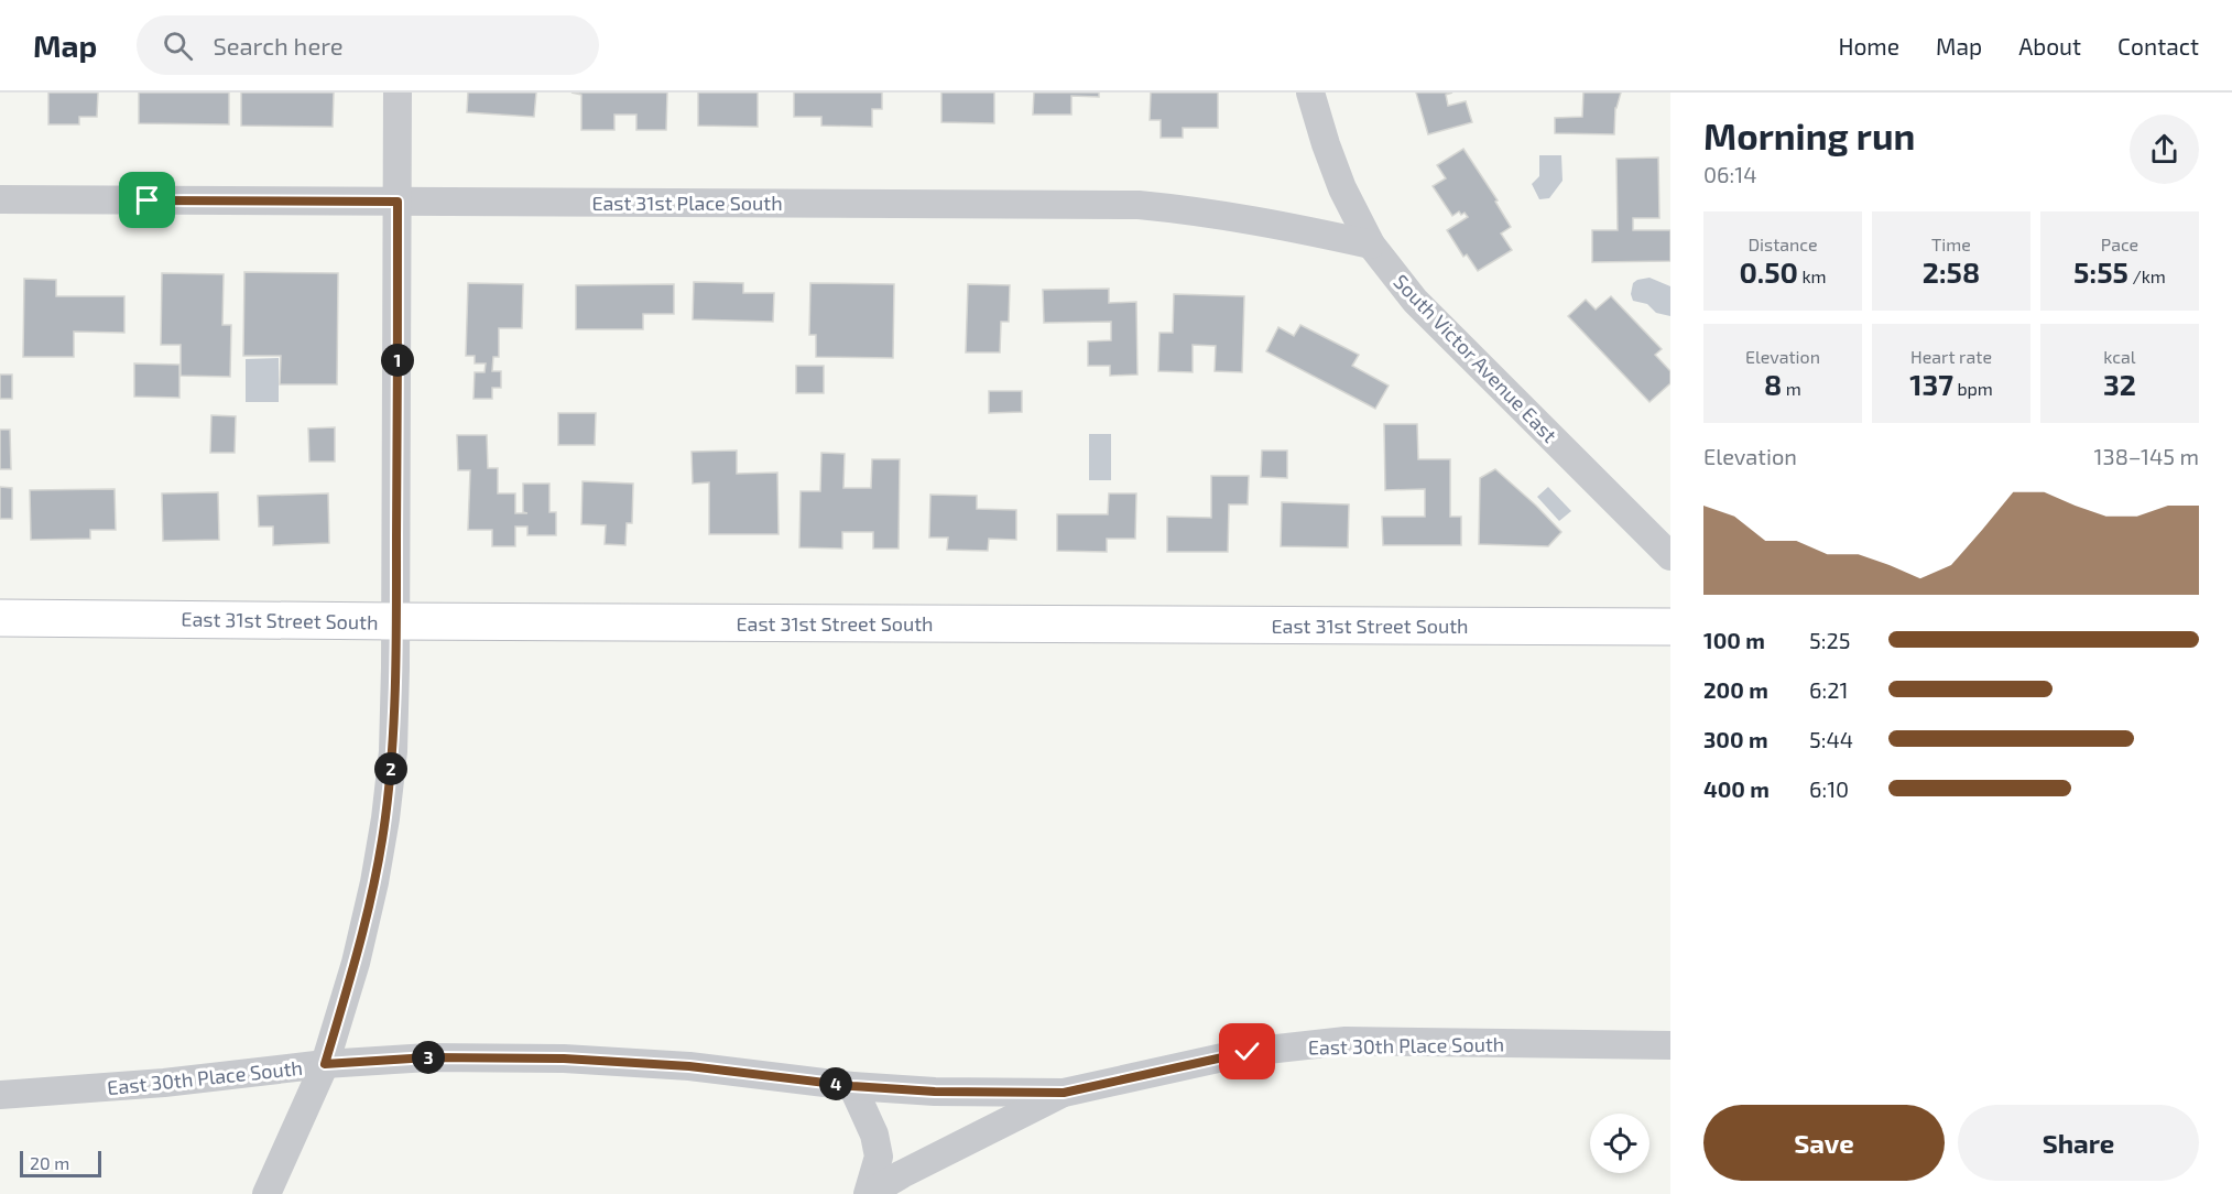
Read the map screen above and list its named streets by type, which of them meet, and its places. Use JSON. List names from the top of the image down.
{
  "streets": {
    "main road": ["East 31st Street South"],
    "street": ["East 31st Place South", "South Victor Avenue East", "East 30th Place South"]
  },
  "crossings": [
    ["East 31st Place South", "South Victor Avenue East"]
  ],
  "scale_bar": "20 m",
  "page": {
    "header": "Map",
    "search": "Search here",
    "nav": [
      "Home",
      "Map",
      "About",
      "Contact"
    ],
    "heading": ["Morning run", "06:14"],
    "stats": [
      ["Distance", "0.50 km"],
      ["Time", "2:58"],
      ["Pace", "5:55 /km"],
      ["Elevation", "8 m"],
      ["Heart rate", "137 bpm"],
      ["kcal", "32"]
    ],
    "pins": [
      "1",
      "2",
      "3",
      "4"
    ],
    "chart": ["Elevation", "138–145 m"],
    "list": [
      {
        "name": "100 m",
        "note": "5:25"
      },
      {
        "name": "200 m",
        "note": "6:21"
      },
      {
        "name": "300 m",
        "note": "5:44"
      },
      {
        "name": "400 m",
        "note": "6:10"
      }
    ],
    "buttons": ["Save", "Share"],
    "scale": "20 m"
  }
}
